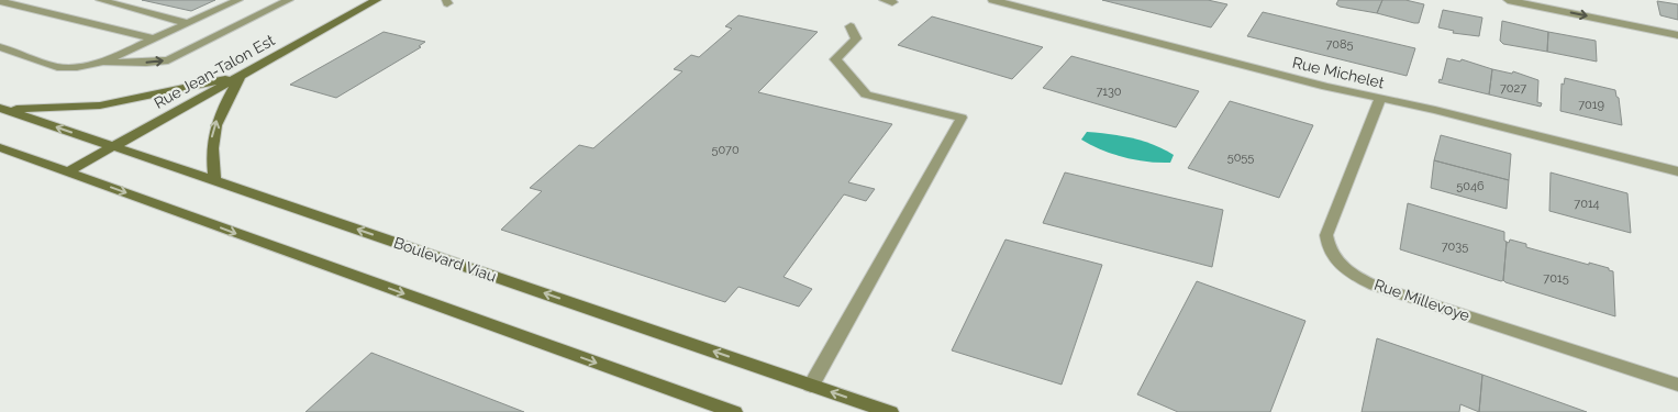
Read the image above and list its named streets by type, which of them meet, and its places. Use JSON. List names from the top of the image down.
{
  "streets": {
    "main road": ["Rue Jean-Talon Est", "Boulevard Viau"],
    "street": ["Rue Michelet", "Rue Millevoye"]
  },
  "crossings": [
    ["Rue Jean-Talon Est", "Boulevard Viau"],
    ["Rue Michelet", "Rue Millevoye"]
  ],
  "house_numbers": [
    "7085",
    "7027",
    "7130",
    "7019",
    "5070",
    "5055",
    "5046",
    "7014",
    "7035",
    "7015"
  ]
}
